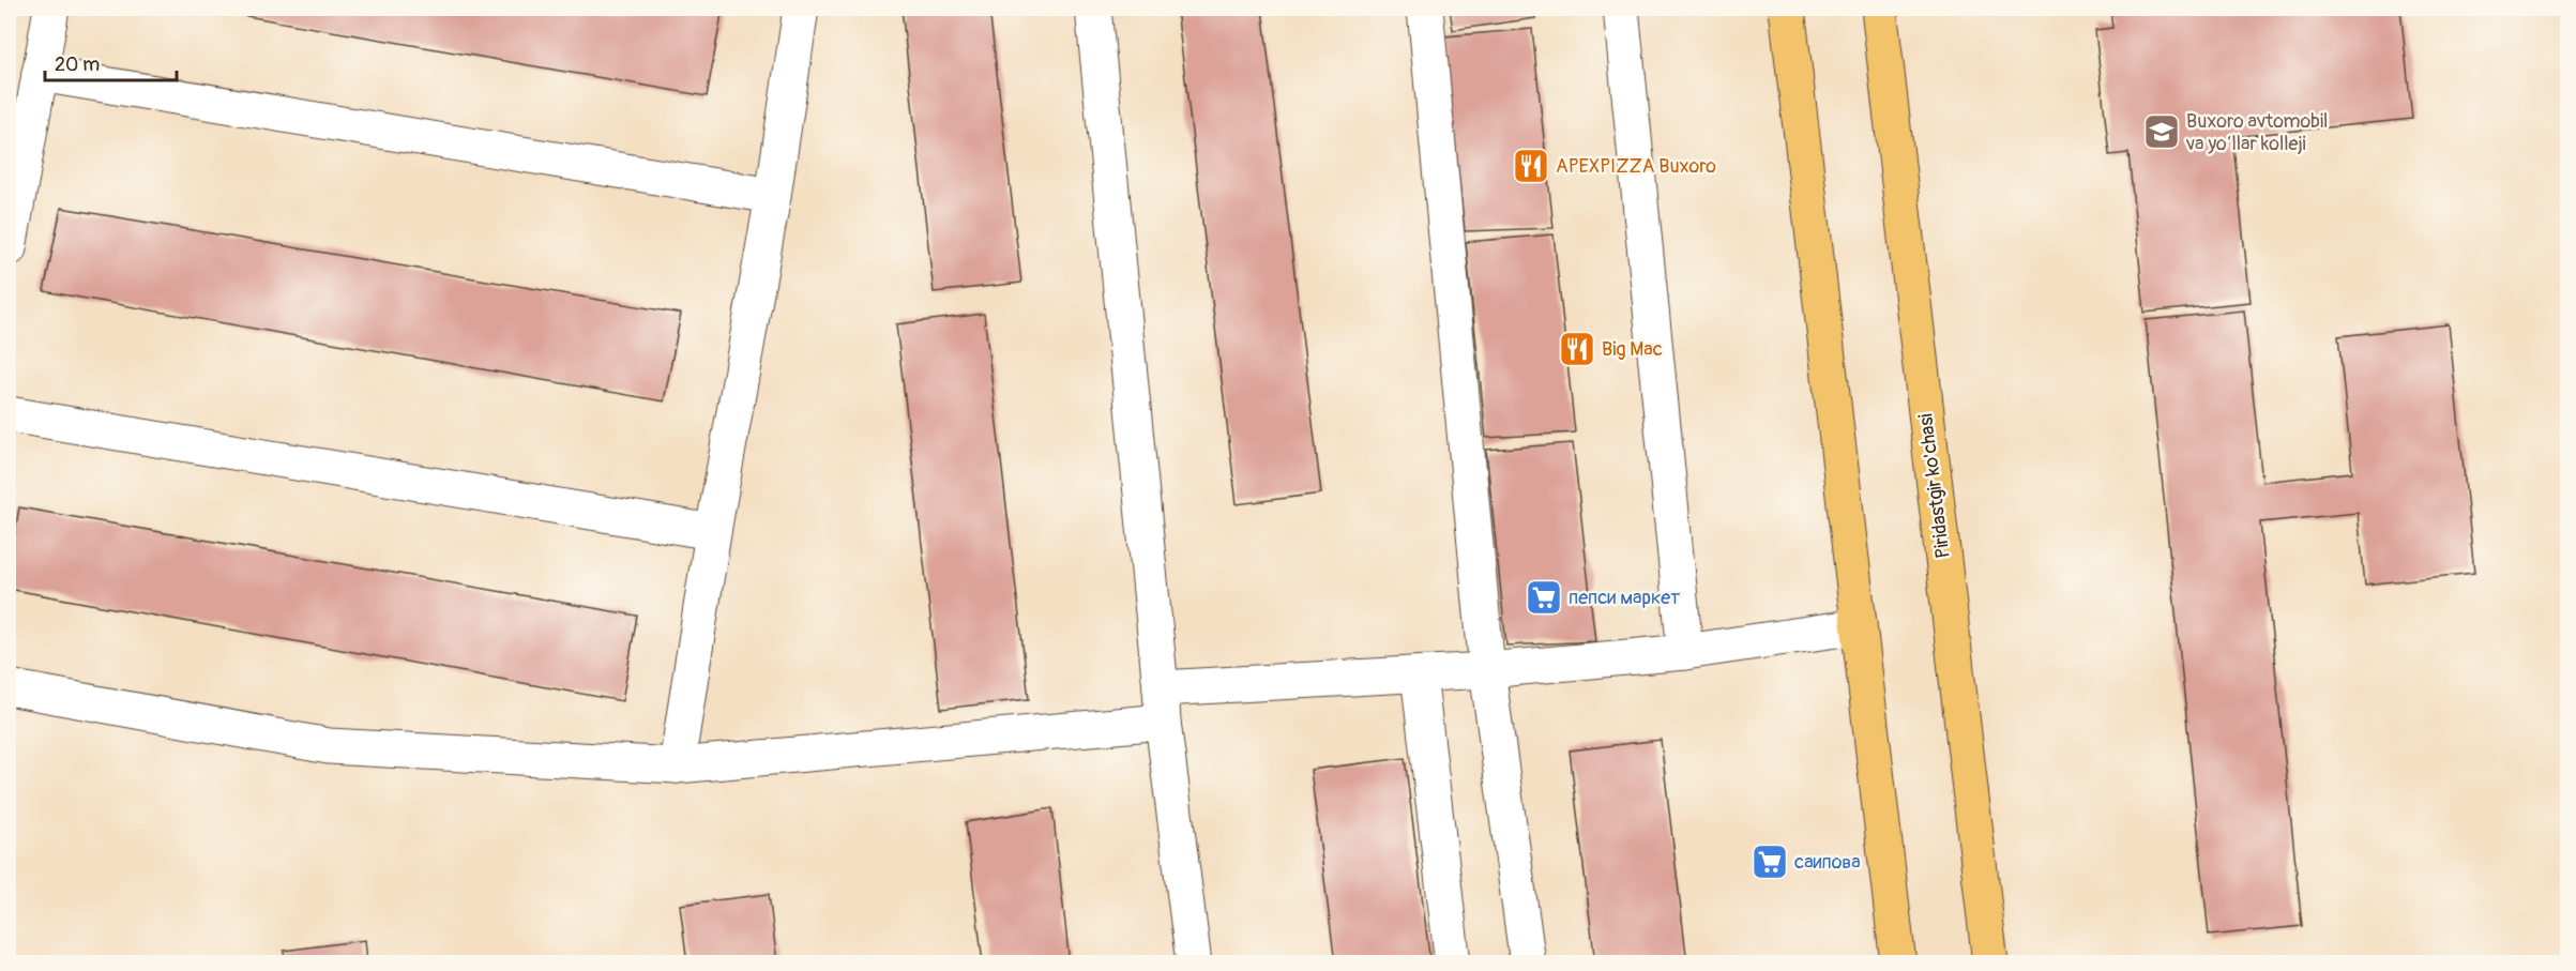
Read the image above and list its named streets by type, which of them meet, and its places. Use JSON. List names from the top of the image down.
{
  "streets": {
    "main road": ["Piridastgir ko'chasi"]
  },
  "places": {
    "school or university": ["Buxoro avtomobil va yo‘llar kolleji"],
    "restaurant": ["APEXPIZZA Buxoro", "Big Mac"],
    "supermarket": ["пепси маркет", "саипова"]
  },
  "scale_bar": "20 m"
}
